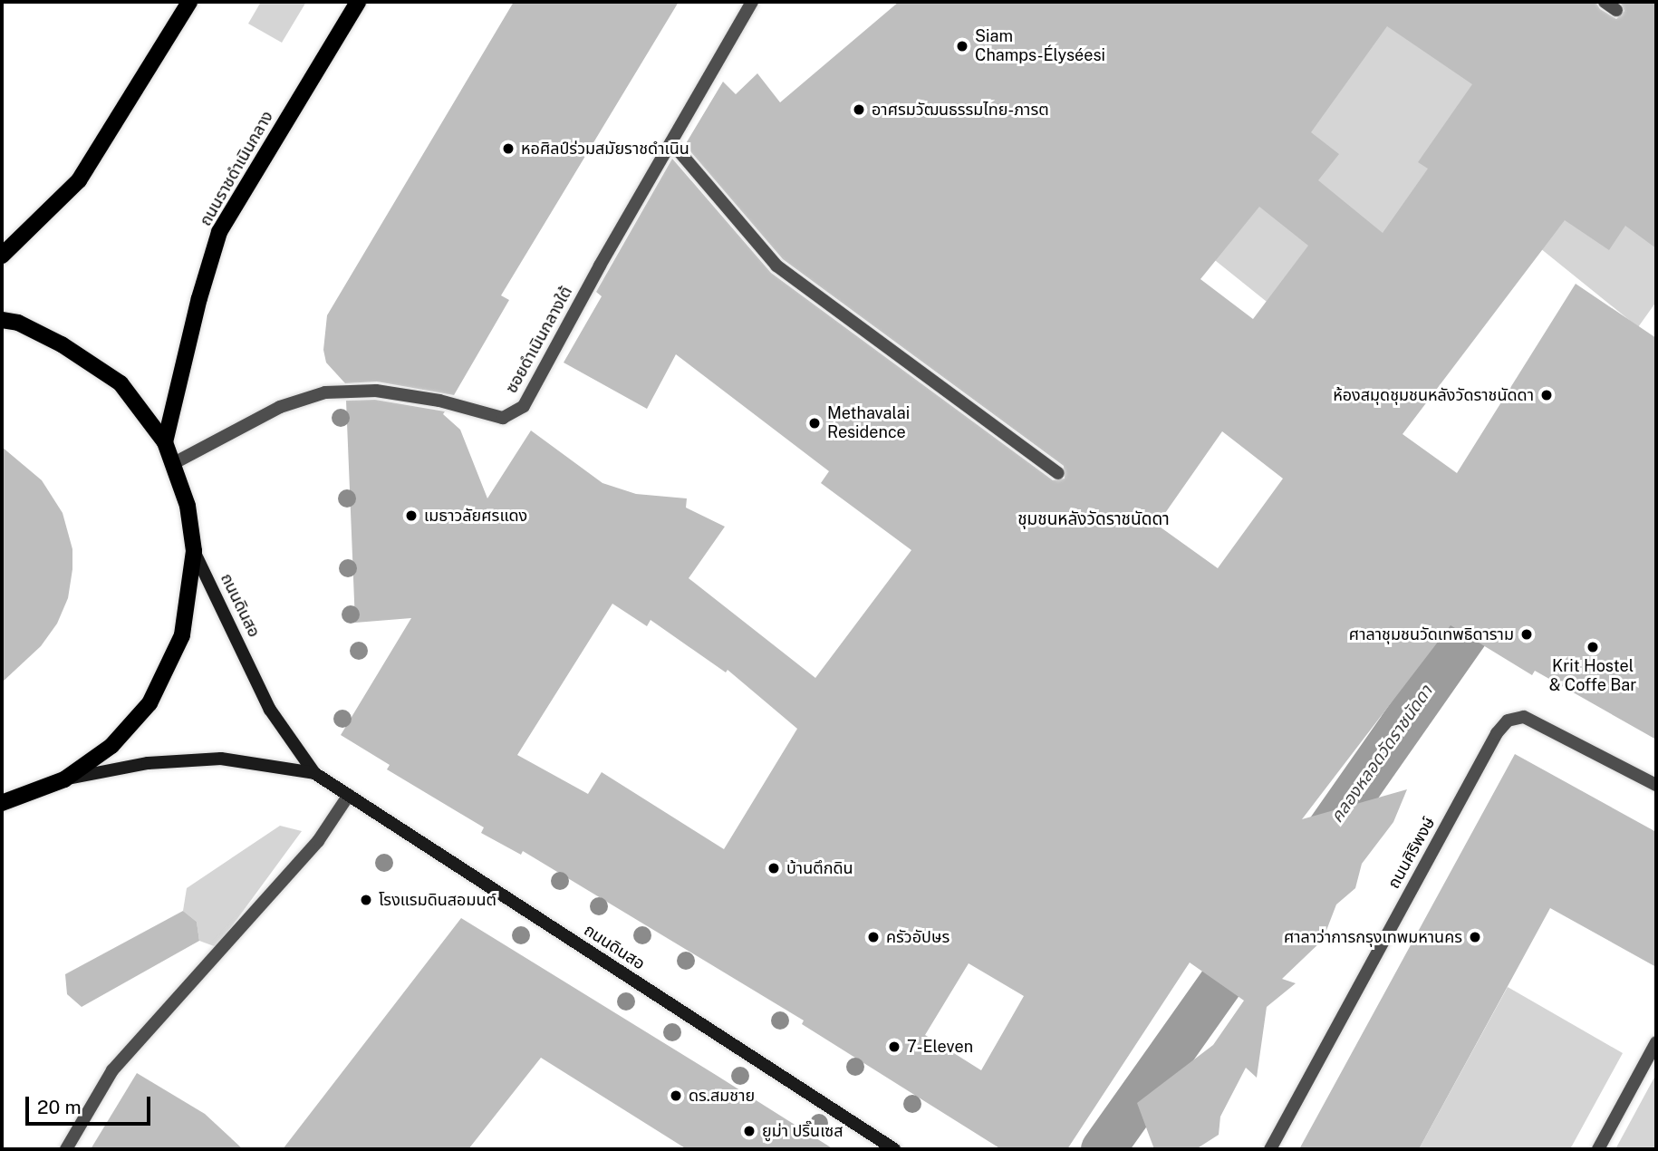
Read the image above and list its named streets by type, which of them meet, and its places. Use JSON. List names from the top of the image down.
{
  "streets": {
    "main road": ["ถนนราชดำเนินกลาง", "ถนนดินสอ"],
    "street": ["ซอยดำเนินกลางใต้", "ถนนศิริพงษ์"]
  },
  "districts": ["ชุมชนหลังวัดราชนัดดา"],
  "water": ["คลองหลอดวัดราชนัดดา"],
  "places": [
    "Siam Champs-Élyséesi",
    "อาศรมวัฒนธรรมไทย-ภารต",
    "หอศิลป์ร่วมสมัยราชดำเนิน",
    "ห้องสมุดชุมชนหลังวัดราชนัดดา",
    "Methavalai Residence",
    "เมธาวลัยศรแดง",
    "ศาลาชุมชนวัดเทพธิดาราม",
    "Krit Hostel & Coffe Bar",
    "บ้านตึกดิน",
    "โรงแรมดินสอมนต์",
    "ครัวอัปษร",
    "ศาลาว่าการกรุงเทพมหานคร",
    "7-Eleven",
    "ดร.สมชาย",
    "ยูม่า ปริ๊นเซส"
  ],
  "scale_bar": "20 m"
}
